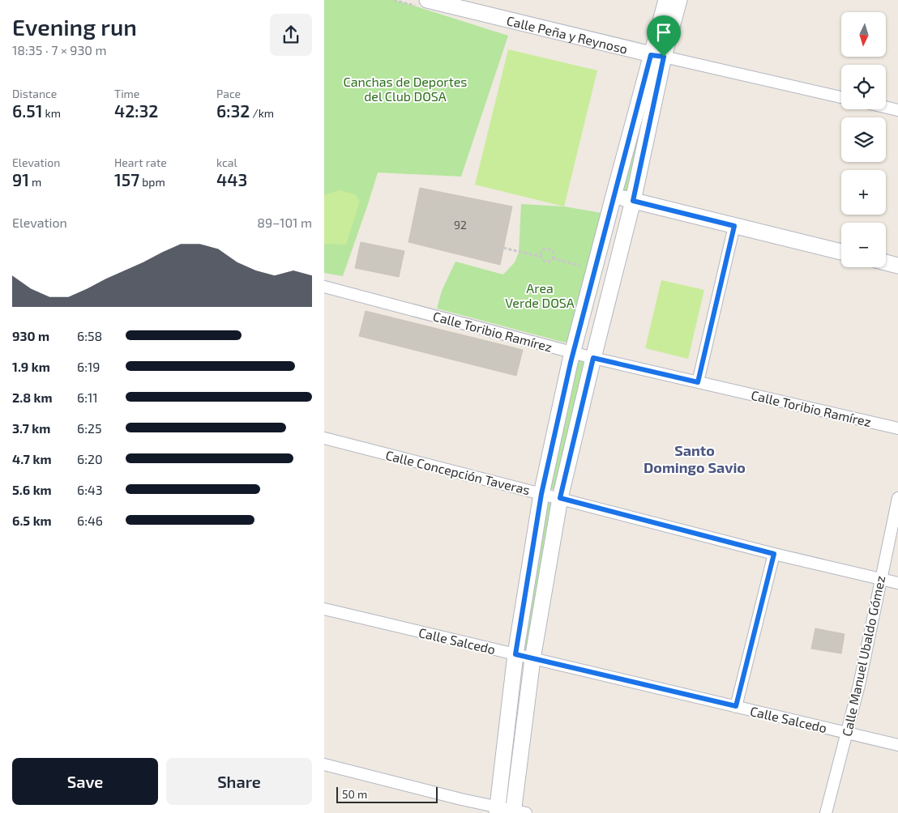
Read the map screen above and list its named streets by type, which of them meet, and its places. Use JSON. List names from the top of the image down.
{
  "streets": {
    "street": [
      "Calle Peña y Reynoso",
      "Calle Toribio Ramírez",
      "Calle Concepción Taveras",
      "Calle Salcedo",
      "Calle Manuel Ubaldo Gómez"
    ]
  },
  "crossings": [
    ["Calle Concepción Taveras", "Calle Manuel Ubaldo Gómez"],
    ["Calle Salcedo", "Calle Manuel Ubaldo Gómez"]
  ],
  "districts": ["Santo Domingo Savio"],
  "parks": ["Canchas de Deportes del Club DOSA", "Area Verde DOSA"],
  "house_numbers": ["92"],
  "scale_bar": "50 m",
  "north": "bottom",
  "page": {
    "heading": ["Evening run", "18:35 · 7 × 930 m"],
    "map_buttons": ["+", "−"],
    "stats": [
      ["Distance", "6.51 km"],
      ["Time", "42:32"],
      ["Pace", "6:32 /km"],
      ["Elevation", "91 m"],
      ["Heart rate", "157 bpm"],
      ["kcal", "443"]
    ],
    "chart": ["Elevation", "89–101 m"],
    "list": [
      {
        "name": "930 m",
        "note": "6:58"
      },
      {
        "name": "1.9 km",
        "note": "6:19"
      },
      {
        "name": "2.8 km",
        "note": "6:11"
      },
      {
        "name": "3.7 km",
        "note": "6:25"
      },
      {
        "name": "4.7 km",
        "note": "6:20"
      },
      {
        "name": "5.6 km",
        "note": "6:43"
      },
      {
        "name": "6.5 km",
        "note": "6:46"
      }
    ],
    "buttons": ["Save", "Share"],
    "scale": "50 m"
  }
}
